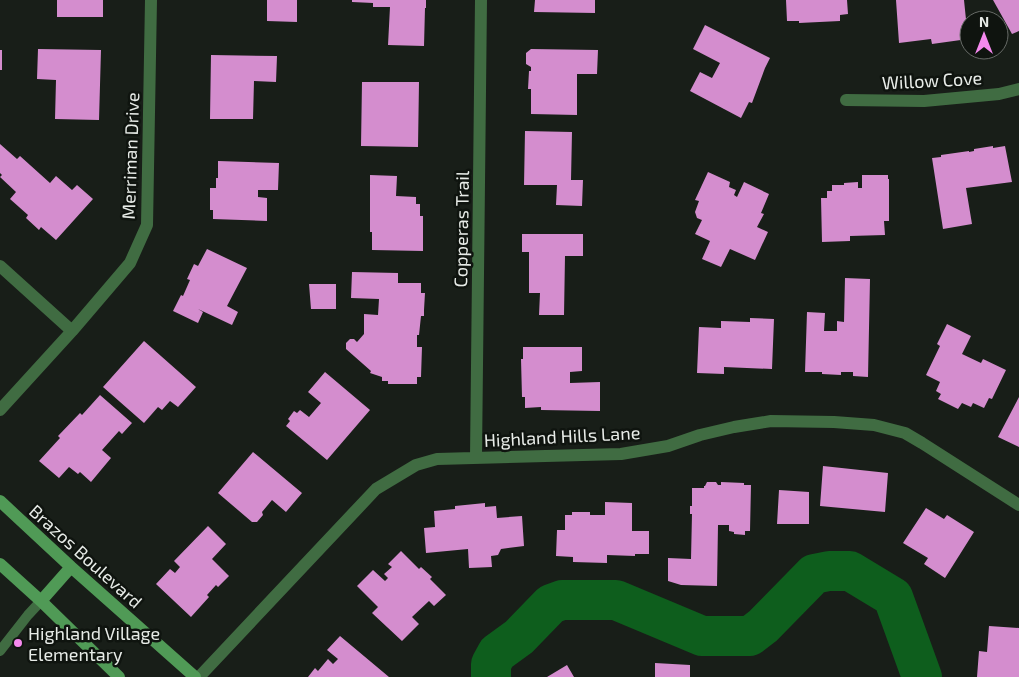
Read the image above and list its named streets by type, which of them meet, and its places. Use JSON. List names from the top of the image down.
{
  "streets": {
    "main road": ["Brazos Boulevard"],
    "street": [
      "Willow Cove",
      "Merriman Drive",
      "Copperas Trail",
      "Highland Hills Lane"
    ]
  },
  "crossings": [
    ["Copperas Trail", "Highland Hills Lane"]
  ],
  "places": ["Highland Village Elementary"],
  "north": "top"
}
